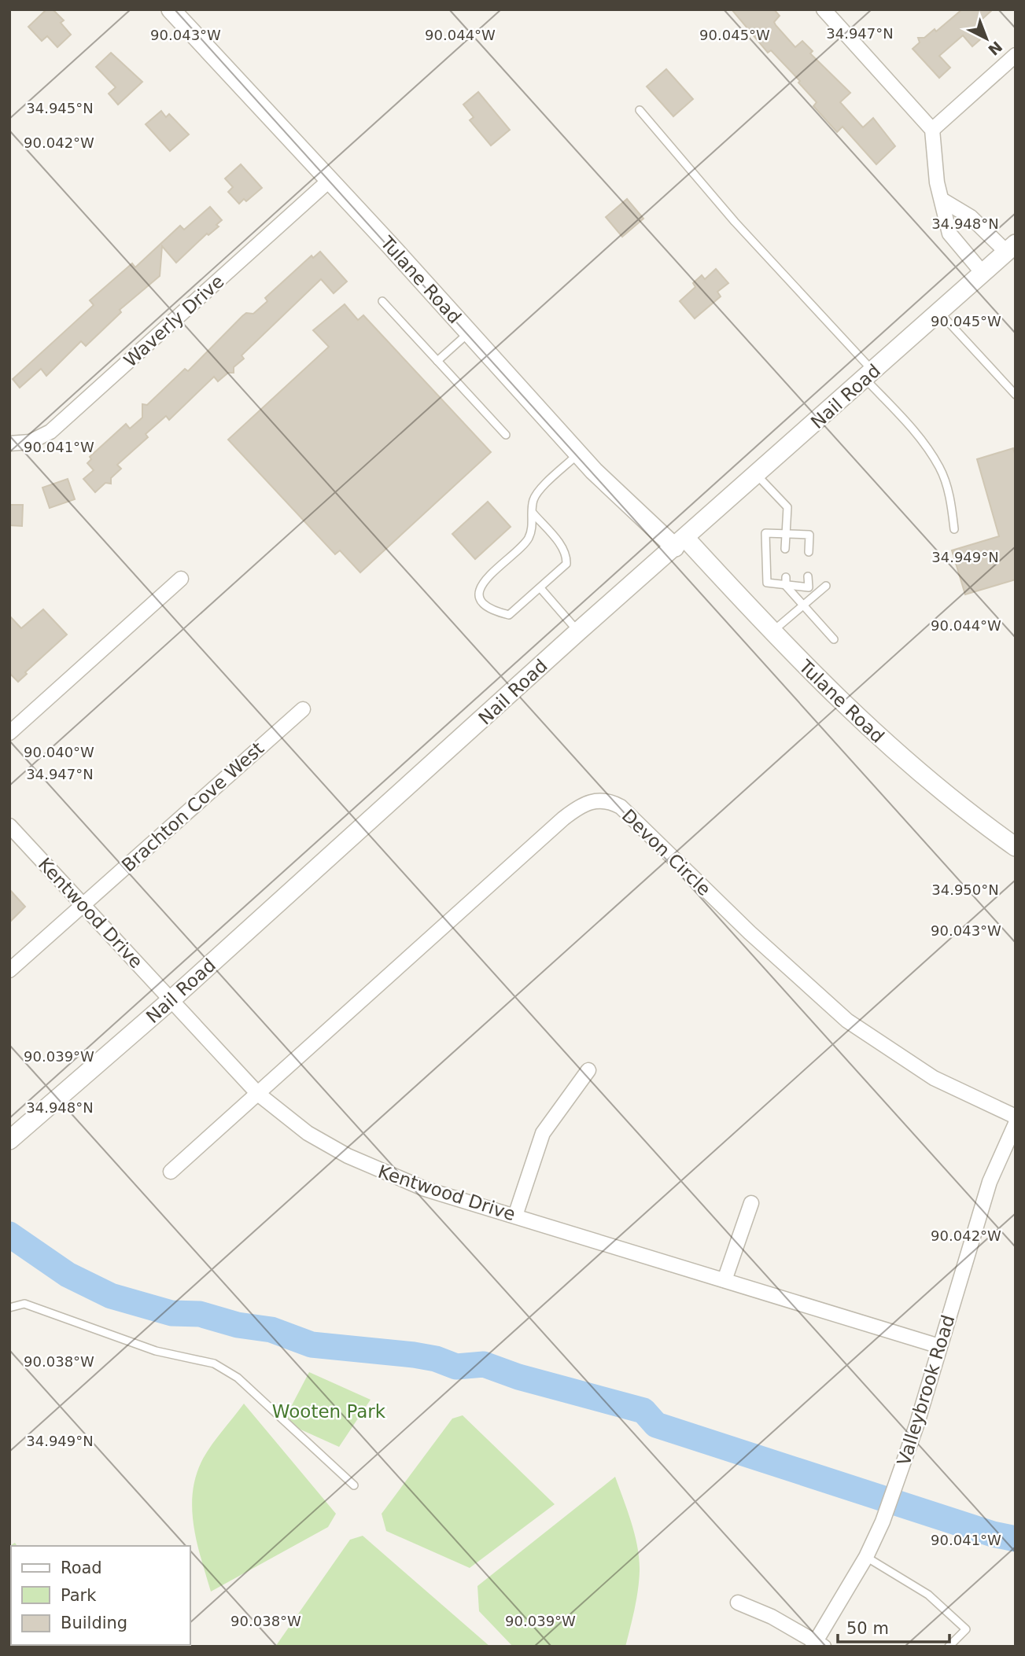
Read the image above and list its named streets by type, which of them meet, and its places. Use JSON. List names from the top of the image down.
{
  "streets": {
    "street": [
      "Tulane Road",
      "Waverly Drive",
      "Nail Road",
      "Brachton Cove West",
      "Devon Circle",
      "Kentwood Drive",
      "Valleybrook Road"
    ]
  },
  "crossings": [
    ["Tulane Road", "Waverly Drive"],
    ["Tulane Road", "Nail Road"],
    ["Nail Road", "Kentwood Drive"],
    ["Brachton Cove West", "Kentwood Drive"],
    ["Devon Circle", "Kentwood Drive"],
    ["Kentwood Drive", "Valleybrook Road"]
  ],
  "parks": ["Wooten Park"],
  "legend": ["Road", "Park", "Building"],
  "scale_bar": "50 m",
  "north": "bottom right",
  "coordinates": [
    "34.947°N",
    "90.043°W",
    "90.044°W",
    "90.045°W",
    "34.945°N",
    "90.042°W",
    "34.948°N",
    "90.041°W",
    "34.949°N",
    "90.040°W",
    "34.950°N",
    "90.039°W",
    "90.038°W"
  ]
}
